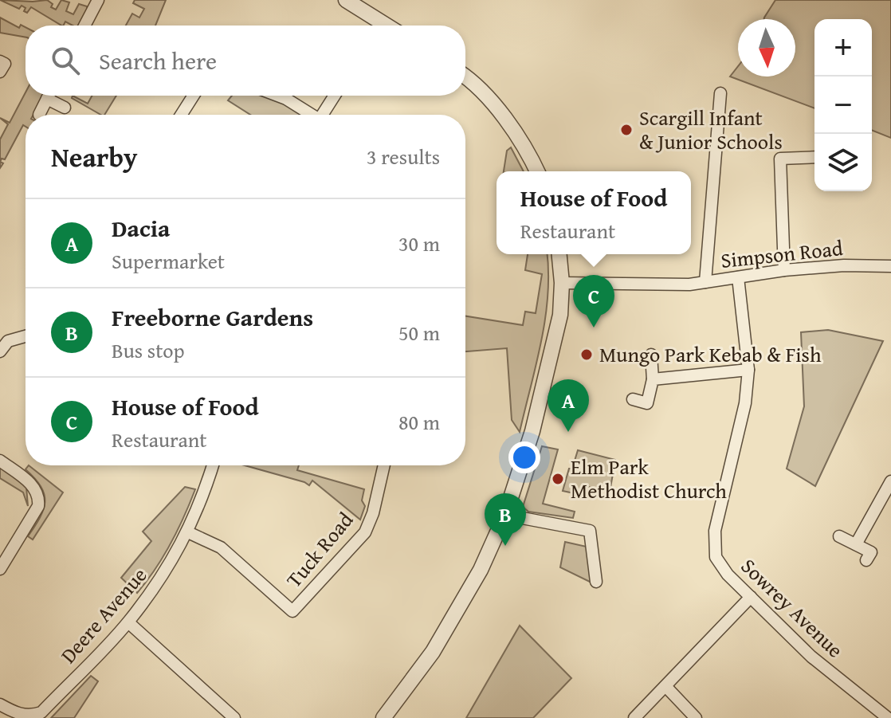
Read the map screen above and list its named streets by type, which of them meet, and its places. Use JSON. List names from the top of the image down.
{
  "streets": {
    "street": [
      "Simpson Road",
      "Tuck Road",
      "Sowrey Avenue",
      "Deere Avenue"
    ]
  },
  "crossings": [
    ["Simpson Road", "Sowrey Avenue"],
    ["Tuck Road", "Deere Avenue"]
  ],
  "places": ["Scargill Infant & Junior Schools", "Mungo Park Kebab & Fish", "Elm Park Methodist Church"],
  "north": "bottom",
  "page": {
    "map_buttons": ["+", "−"],
    "search": "Search here",
    "heading": ["Nearby", "3 results"],
    "popup": ["House of Food", "Restaurant"],
    "list": [
      {
        "mark": "A",
        "name": "Dacia",
        "note": "Supermarket",
        "value": "30 m"
      },
      {
        "mark": "B",
        "name": "Freeborne Gardens",
        "note": "Bus stop",
        "value": "50 m"
      },
      {
        "mark": "C",
        "name": "House of Food",
        "note": "Restaurant",
        "value": "80 m"
      }
    ],
    "pins": ["C", "A", "B"]
  }
}
